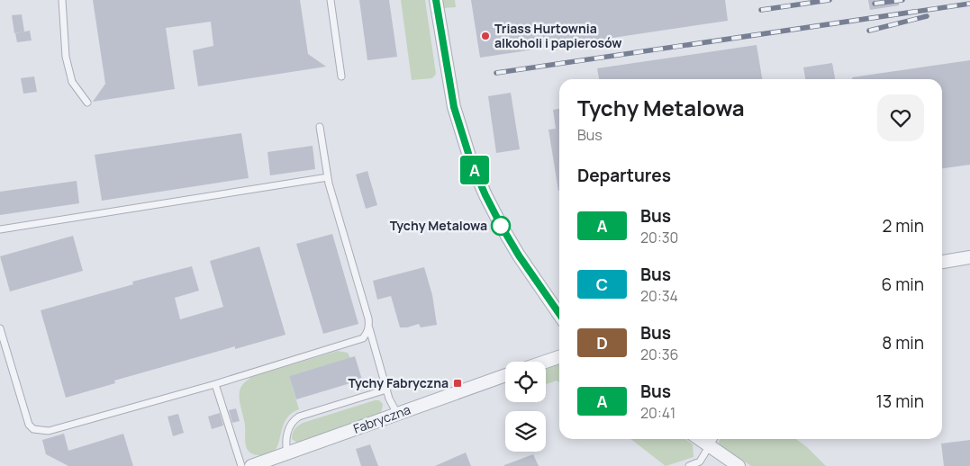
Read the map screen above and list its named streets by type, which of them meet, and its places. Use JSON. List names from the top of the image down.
{
  "streets": {
    "street": ["Fabryczna"]
  },
  "places": {
    "other": ["Triass Hurtownia alkoholi i papierosów", "Tychy Metalowa"],
    "transit": ["Tychy Fabryczna"]
  },
  "lines": ["bus line A"],
  "page": {
    "on_map": "A",
    "heading": [
      ["Tychy Metalowa", "Bus"],
      "Departures"
    ],
    "list": [
      {
        "mark": "A",
        "name": "Bus",
        "note": "20:30",
        "value": "2 min"
      },
      {
        "mark": "C",
        "name": "Bus",
        "note": "20:34",
        "value": "6 min"
      },
      {
        "mark": "D",
        "name": "Bus",
        "note": "20:36",
        "value": "8 min"
      },
      {
        "mark": "A",
        "name": "Bus",
        "note": "20:41",
        "value": "13 min"
      }
    ]
  }
}
